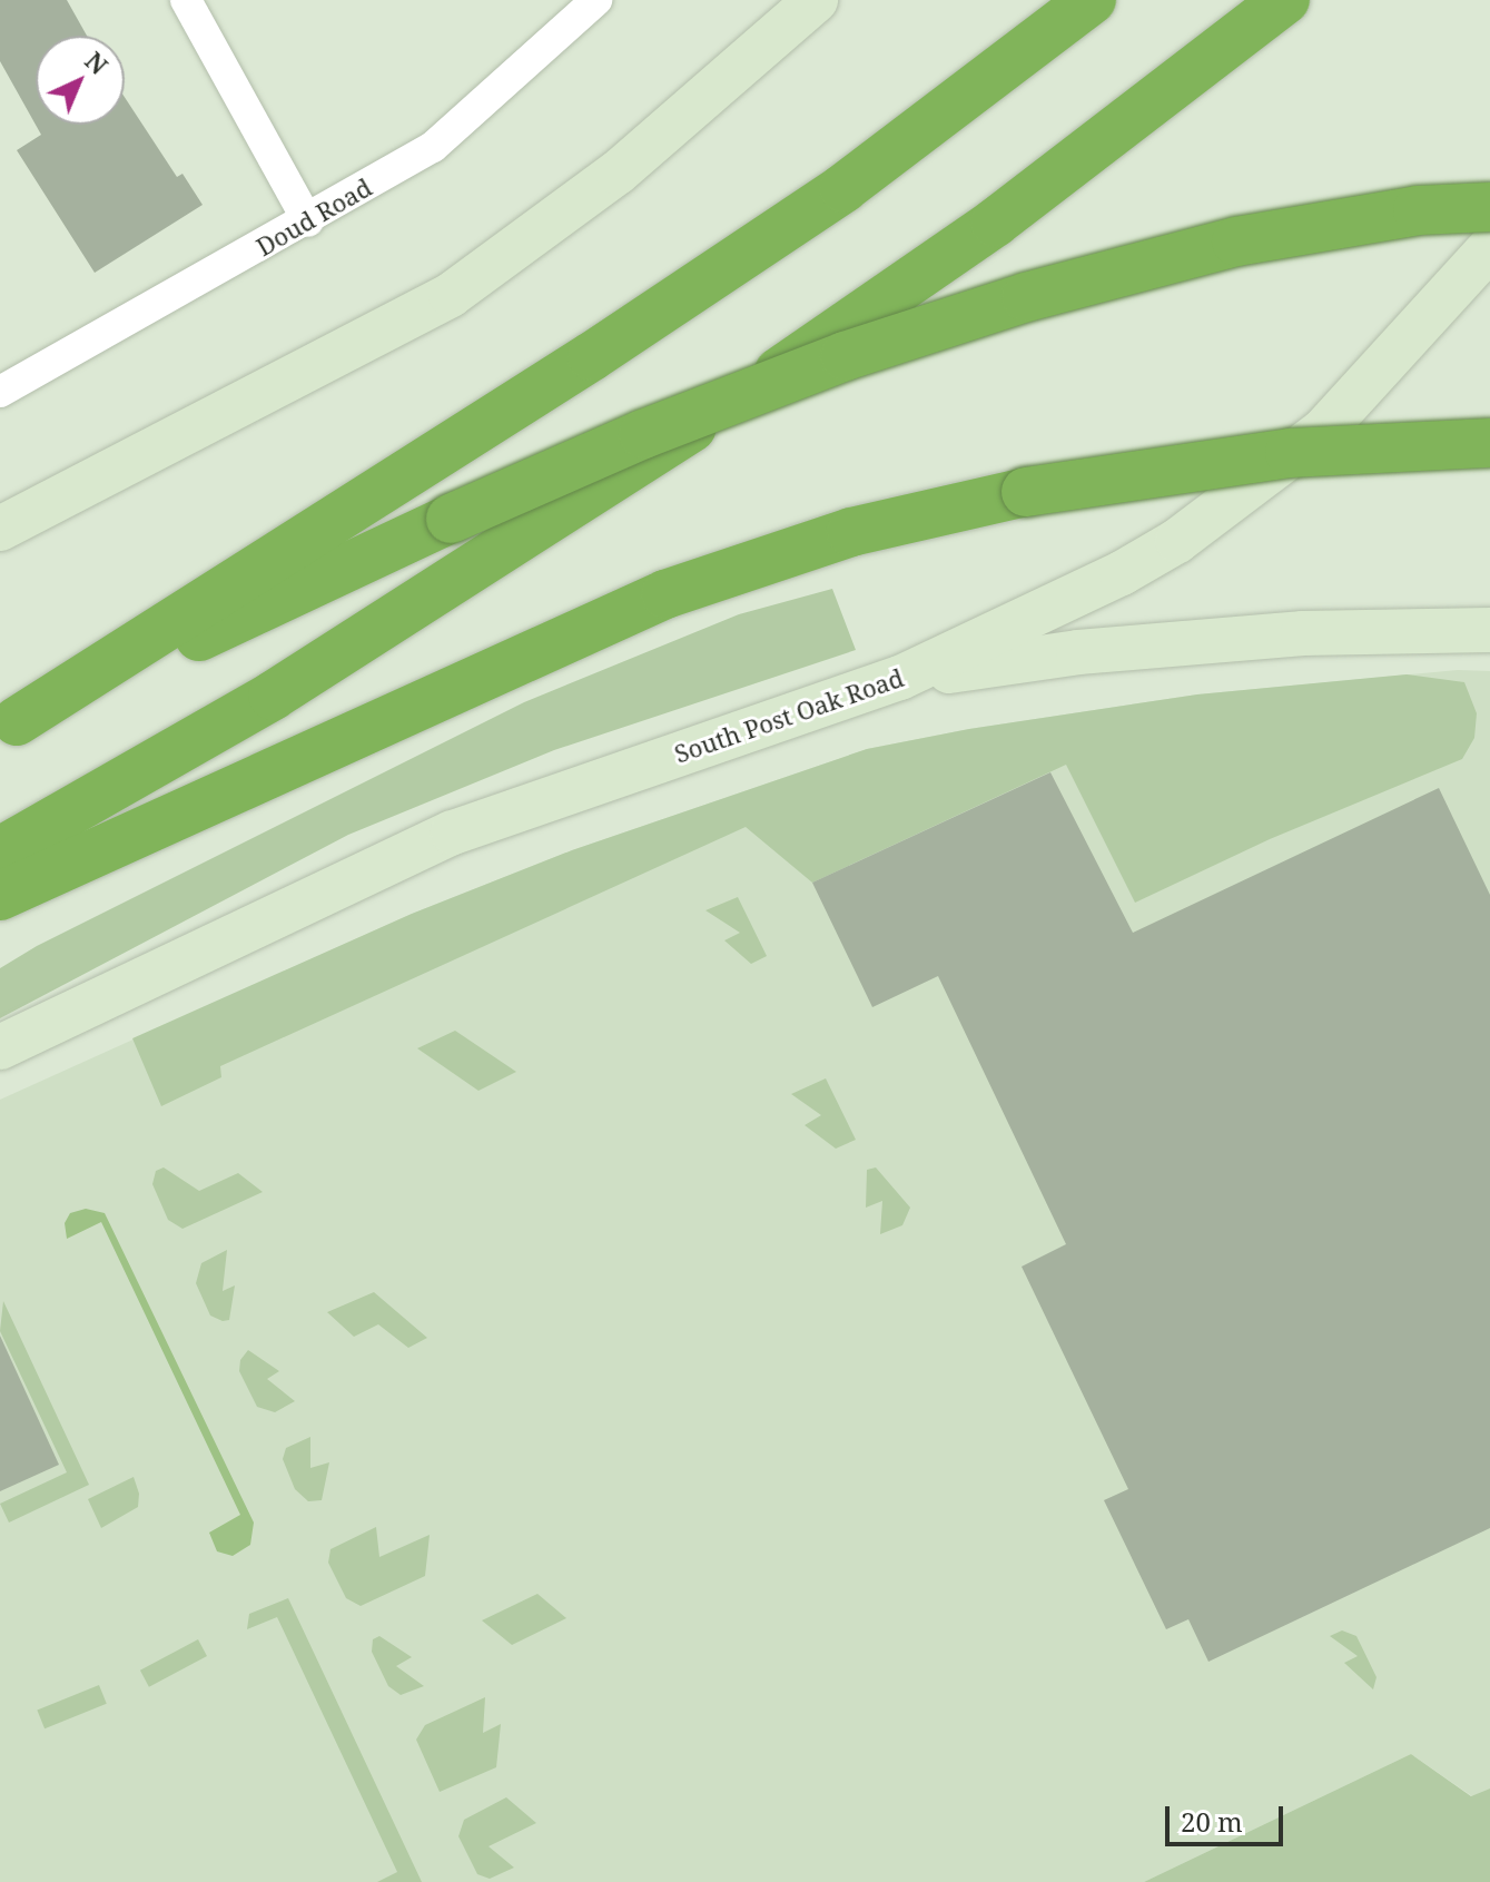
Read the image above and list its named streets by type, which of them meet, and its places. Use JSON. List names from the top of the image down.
{
  "streets": {
    "main road": ["South Post Oak Road"],
    "street": ["Doud Road"]
  },
  "scale_bar": "20 m",
  "north": "top right"
}
